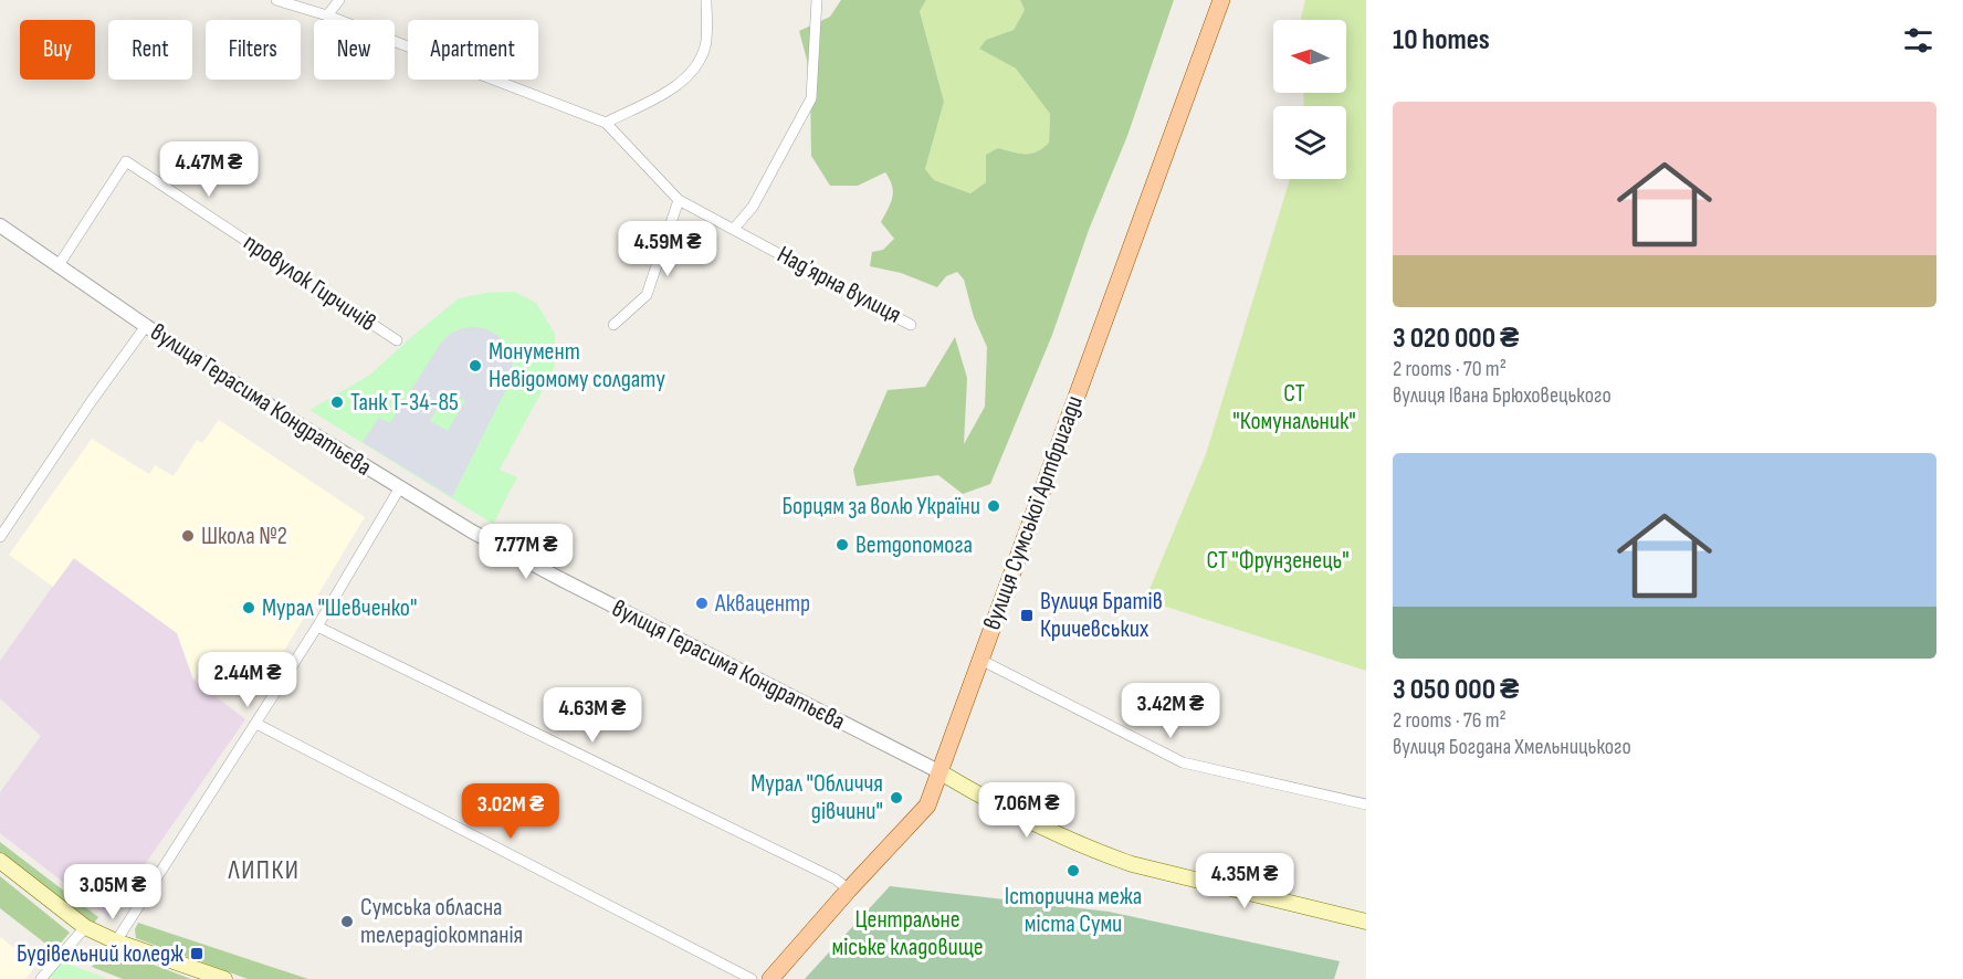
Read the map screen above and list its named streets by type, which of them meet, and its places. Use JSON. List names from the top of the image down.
{
  "streets": {
    "main road": ["вулиця Герасима Кондратьєва", "вулиця Сумської Артбригади"],
    "street": ["провулок Гирчичів", "Надʼярна вулиця"]
  },
  "crossings": [
    ["провулок Гирчичів", "вулиця Герасима Кондратьєва"],
    ["вулиця Герасима Кондратьєва", "вулиця Сумської Артбригади"]
  ],
  "districts": ["ЛИПКИ"],
  "parks": ["СТ \"Комунальник\"", "СТ \"Фрунзенець\"", "Центральне міське кладовище"],
  "places": {
    "other": [
      "Монумент Невідомому солдату",
      "Танк Т-34-85",
      "Борцям за волю України",
      "Школа №2",
      "Ветдопомога",
      "Аквацентр",
      "Мурал \"Шевченко\"",
      "Мурал \"Обличчя дівчини\"",
      "Історична межа міста Суми",
      "Сумська обласна телерадіокомпанія"
    ],
    "transit": ["Вулиця Братів Кричевських", "Будівельний коледж"]
  },
  "north": "left",
  "page": {
    "heading": "10 homes",
    "chip": [
      "Buy",
      "Rent",
      "Filters",
      "New",
      "Apartment"
    ],
    "list": [
      {
        "name": "3 020 000 ₴",
        "note": "2 rooms · 70 m² · вулиця Івана Брюховецького"
      },
      {
        "name": "3 050 000 ₴",
        "note": "2 rooms · 76 m² · вулиця Богдана Хмельницького"
      }
    ],
    "price": [
      "4.47M ₴",
      "4.59M ₴",
      "7.77M ₴",
      "2.44M ₴",
      "3.42M ₴",
      "4.63M ₴",
      "7.06M ₴",
      "3.02M ₴",
      "4.35M ₴",
      "3.05M ₴"
    ]
  }
}
